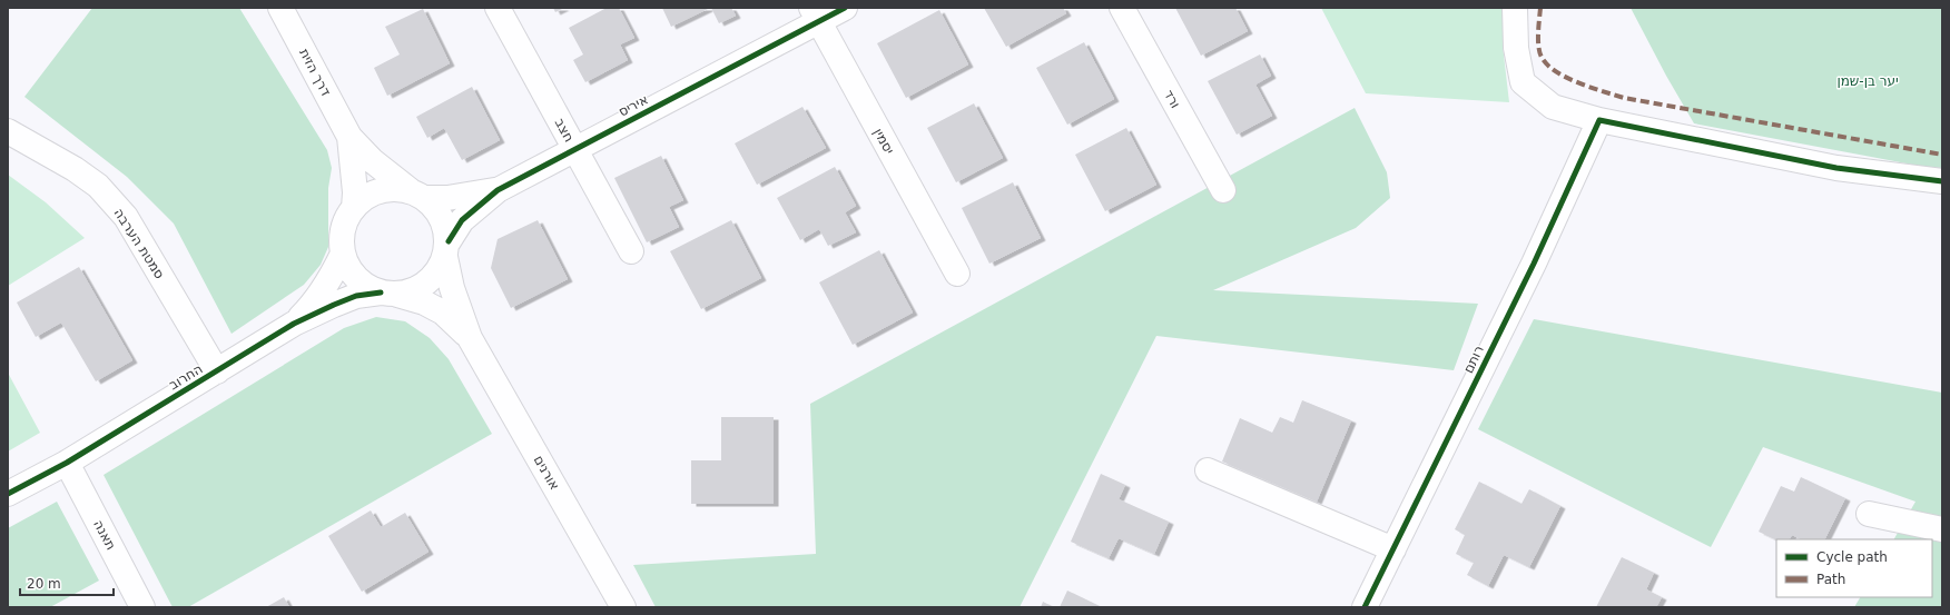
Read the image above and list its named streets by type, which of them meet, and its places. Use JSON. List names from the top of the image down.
{
  "streets": {
    "street": [
      "דרך הזית",
      "ורד",
      "איריס",
      "חצב",
      "יסמין",
      "סמטת הערבה",
      "רותם",
      "החרוב",
      "אורנים",
      "תאנה"
    ]
  },
  "crossings": [
    ["דרך הזית", "איריס"],
    ["דרך הזית", "החרוב"],
    ["דרך הזית", "אורנים"],
    ["איריס", "חצב"],
    ["איריס", "יסמין"],
    ["איריס", "החרוב"],
    ["איריס", "אורנים"],
    ["סמטת הערבה", "החרוב"],
    ["החרוב", "אורנים"],
    ["החרוב", "תאנה"]
  ],
  "parks": ["יער בן-שמן"],
  "legend": ["Cycle path", "Path"],
  "scale_bar": "20 m"
}
